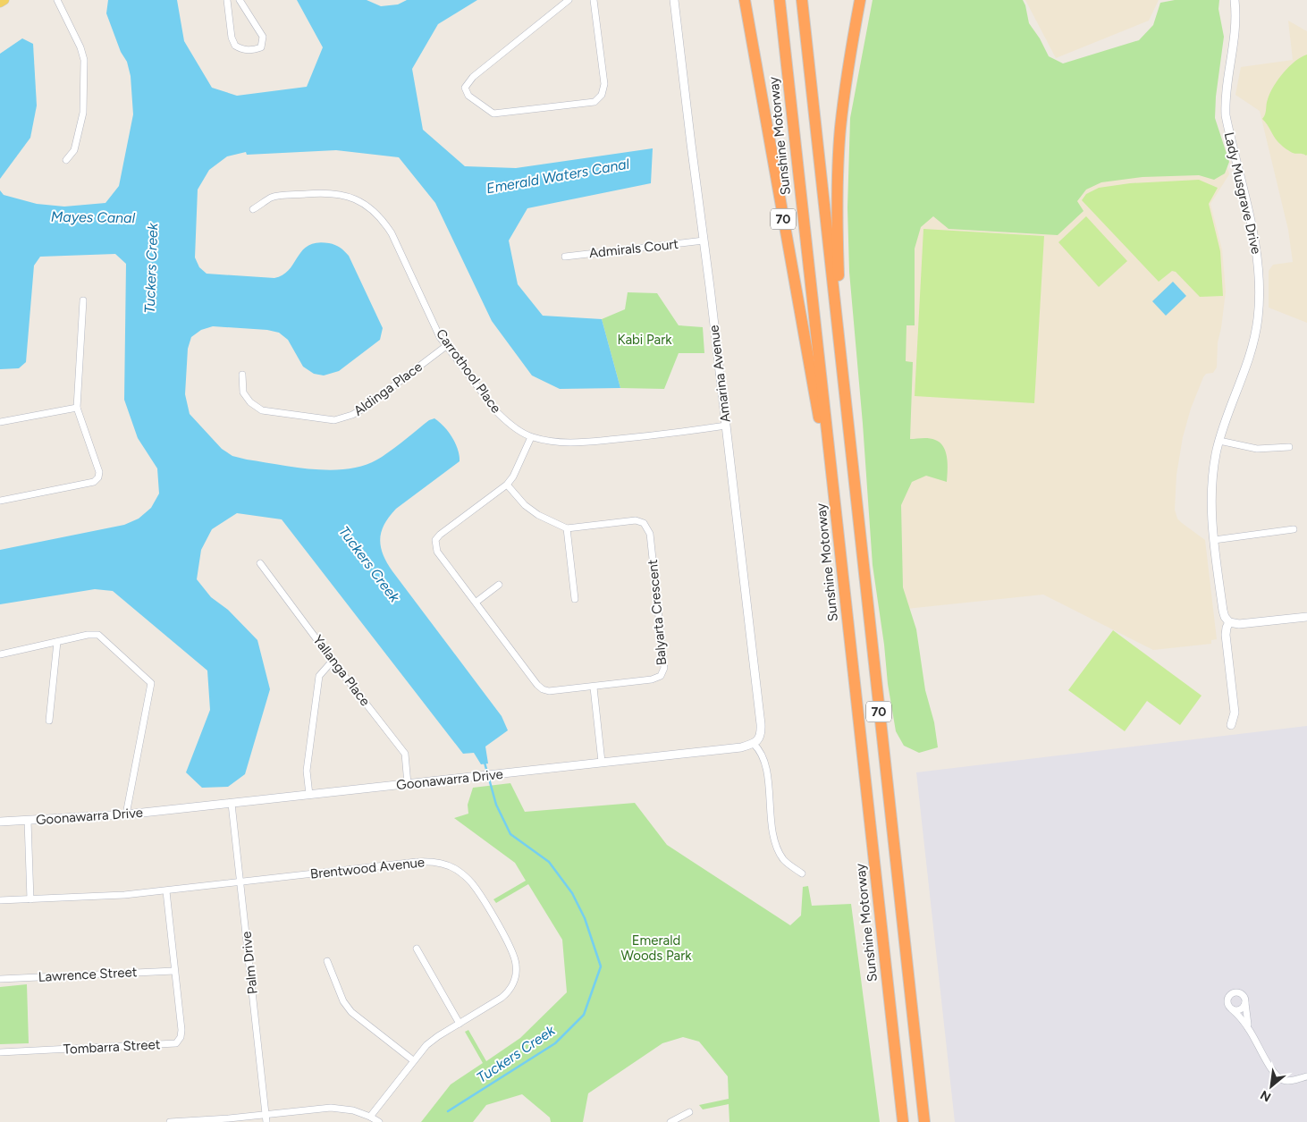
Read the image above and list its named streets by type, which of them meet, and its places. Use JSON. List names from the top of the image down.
{
  "streets": {
    "highway": ["Sunshine Motorway", "70"],
    "street": [
      "Lady Musgrave Drive",
      "Admirals Court",
      "Carrothool Place",
      "Amarina Avenue",
      "Aldinga Place",
      "Balyarta Crescent",
      "Yallanga Place",
      "Goonawarra Drive",
      "Brentwood Avenue",
      "Palm Drive",
      "Lawrence Street",
      "Tombarra Street"
    ]
  },
  "crossings": [
    ["Sunshine Motorway", "70"],
    ["Admirals Court", "Amarina Avenue"],
    ["Carrothool Place", "Amarina Avenue"],
    ["Carrothool Place", "Aldinga Place"],
    ["Carrothool Place", "Balyarta Crescent"],
    ["Amarina Avenue", "Goonawarra Drive"],
    ["Yallanga Place", "Goonawarra Drive"],
    ["Goonawarra Drive", "Palm Drive"],
    ["Brentwood Avenue", "Palm Drive"],
    ["Brentwood Avenue", "Tombarra Street"],
    ["Lawrence Street", "Tombarra Street"]
  ],
  "water": ["Emerald Waters Canal", "Mayes Canal", "Tuckers Creek"],
  "parks": ["Kabi Park", "Emerald Woods Park"],
  "north": "bottom left"
}
